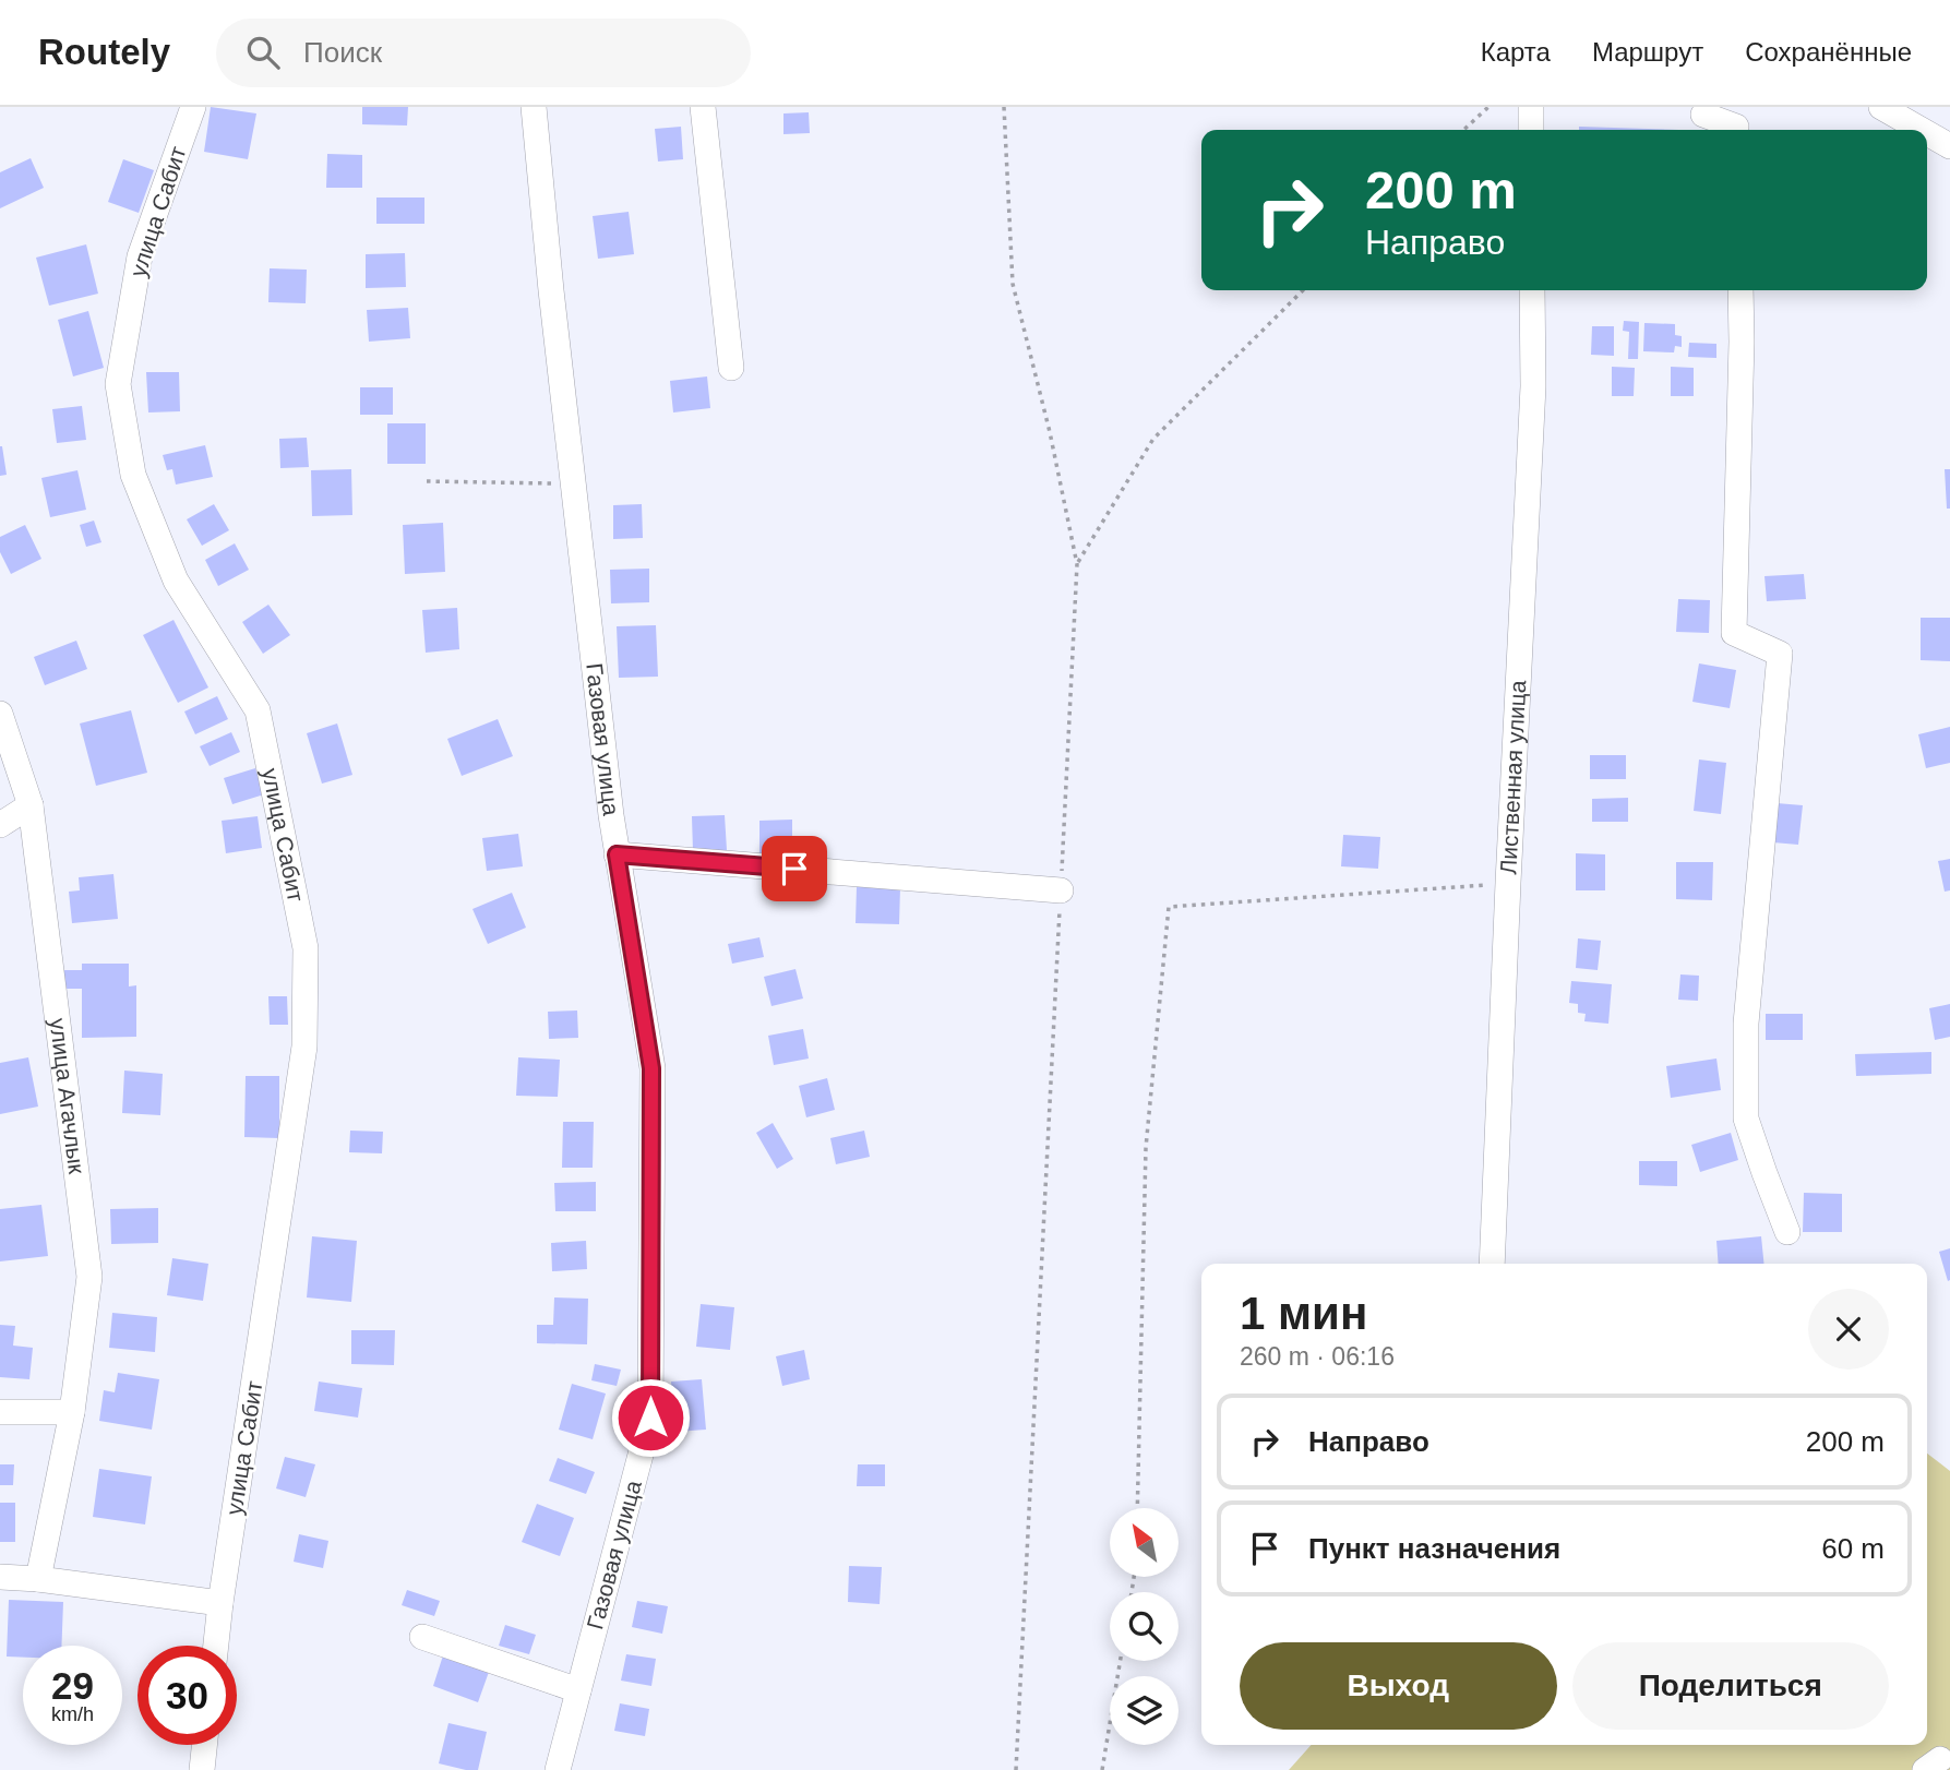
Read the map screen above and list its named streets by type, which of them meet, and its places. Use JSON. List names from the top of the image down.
{
  "streets": {
    "street": [
      "улица Сабит",
      "Газовая улица",
      "Лиственная улица",
      "улица Агачлык"
    ]
  },
  "north": "top left",
  "page": {
    "header": "Routely",
    "search": "Поиск",
    "nav": ["Карта", "Маршрут", "Сохранённые"],
    "turn": ["200 m", "Направо"],
    "heading": ["1 мин", "260 m · 06:16"],
    "list": [
      {
        "name": "Направо",
        "value": "200 m"
      },
      {
        "name": "Пункт назначения",
        "value": "60 m"
      }
    ],
    "buttons": ["Выход", "Поделиться"],
    "speed": "29 km/h",
    "limit": "30"
  }
}
